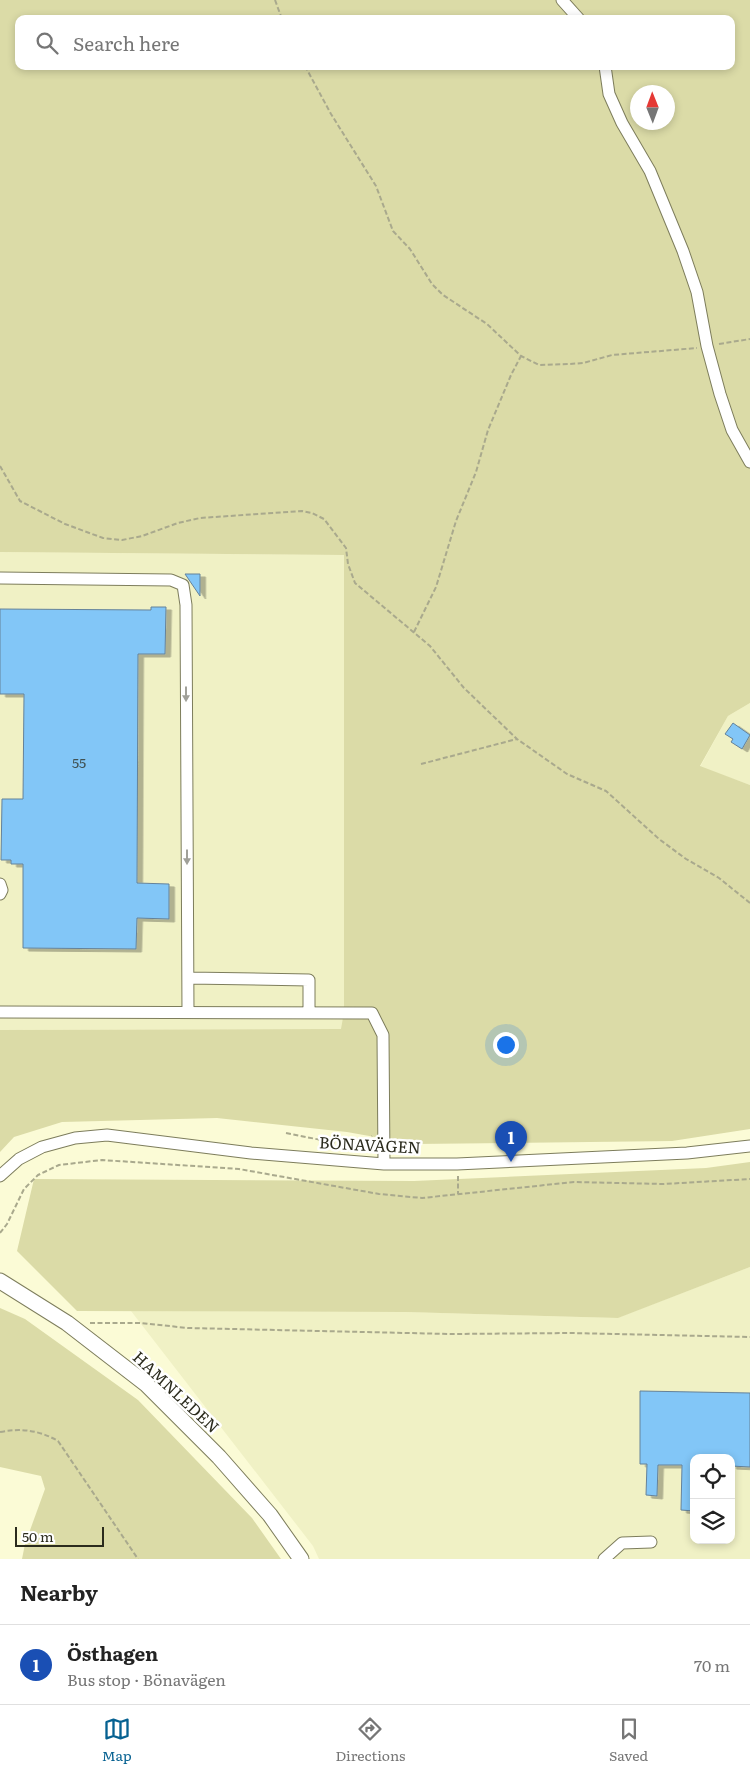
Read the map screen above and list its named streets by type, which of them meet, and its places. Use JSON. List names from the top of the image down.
{
  "streets": {
    "main road": ["HAMNLEDEN"],
    "street": ["BÖNAVÄGEN"]
  },
  "house_numbers": ["55"],
  "scale_bar": "50 m",
  "north": "top",
  "page": {
    "search": "Search here",
    "pins": "1",
    "scale": "50 m",
    "heading": "Nearby",
    "list": [
      {
        "mark": "1",
        "name": "Östhagen",
        "note": "Bus stop · Bönavägen",
        "value": "70 m"
      }
    ],
    "nav": ["Map", "Directions", "Saved"]
  }
}
